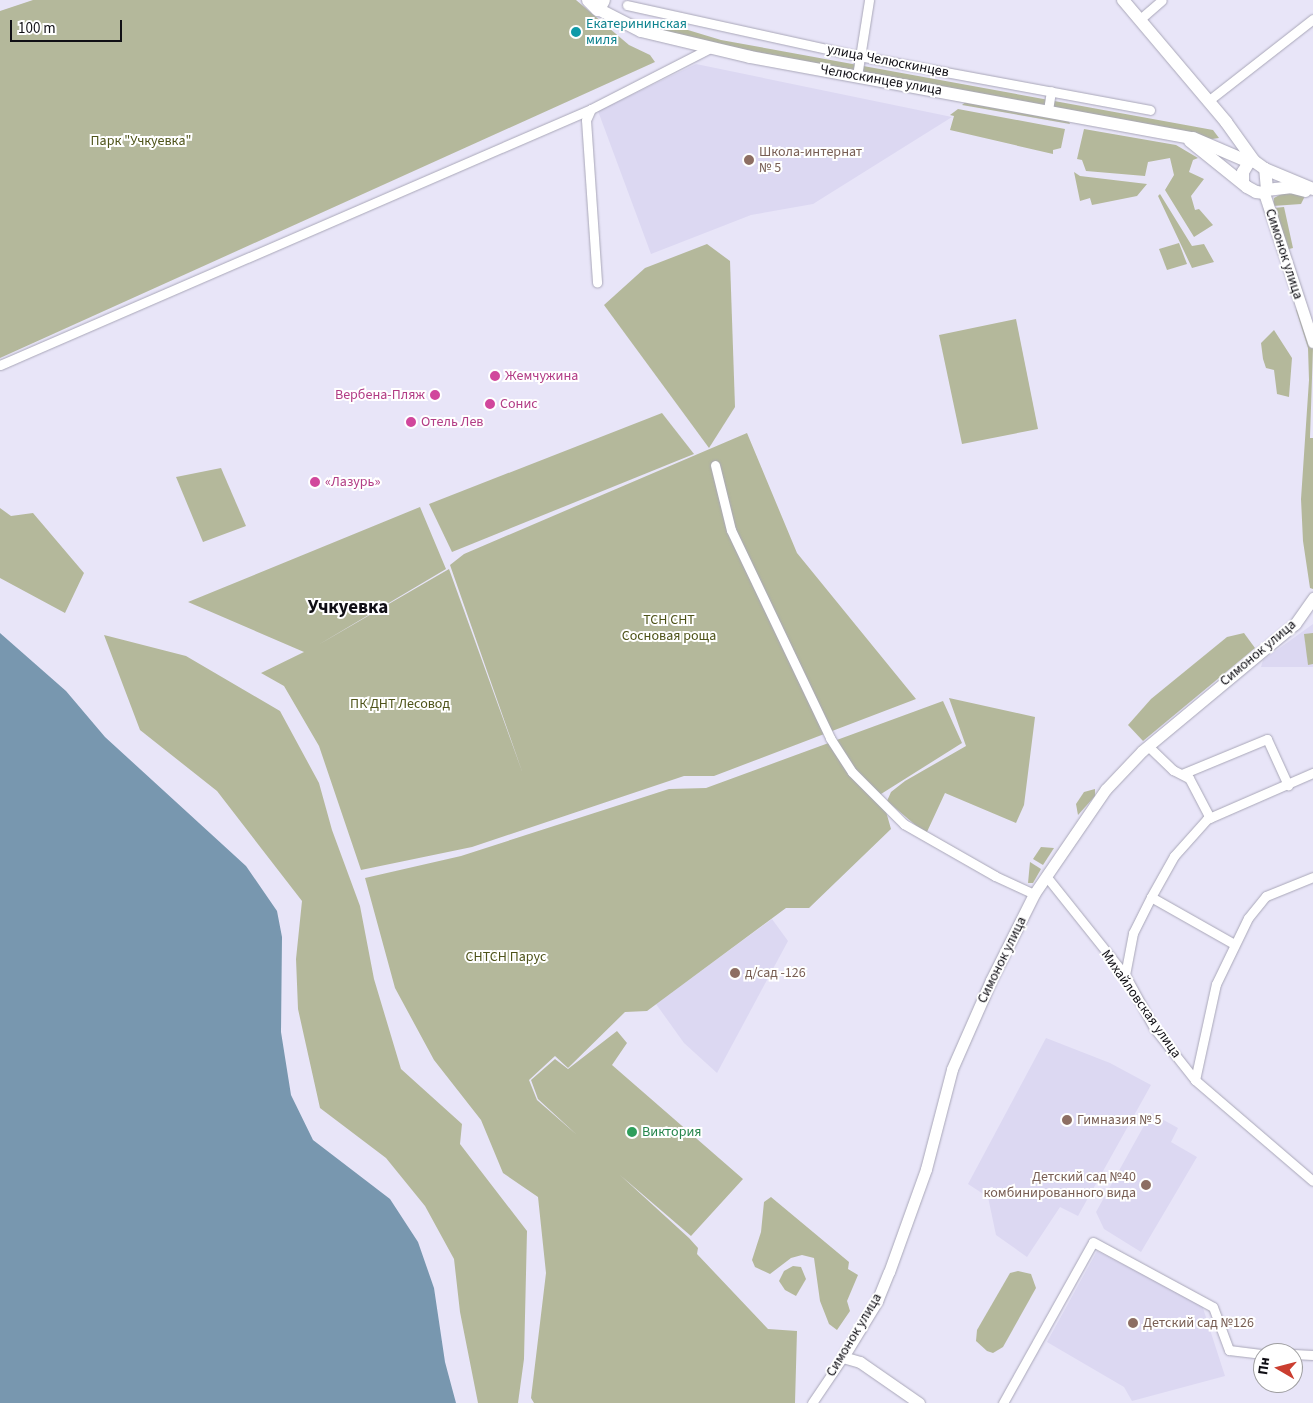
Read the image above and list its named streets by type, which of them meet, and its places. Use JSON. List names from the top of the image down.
{
  "streets": {
    "main road": ["Челюскинцев улица"],
    "street": ["улица Челюскинцев", "Симонок улица", "Михайловская улица"]
  },
  "crossings": [
    ["Симонок улица", "Михайловская улица"]
  ],
  "districts": ["Учкуевка"],
  "parks": [
    "Парк \"Учкуевка\"",
    "ТСН СНТ Сосновая роща",
    "ПК ДНТ Лесовод",
    "СНТСН Парус"
  ],
  "places": [
    "Екатерининская миля",
    "Школа-интернат № 5",
    "Жемчужина",
    "Вербена-Пляж",
    "Сонис",
    "Отель Лев",
    "«Лазурь»",
    "д/сад -126",
    "Гимназия № 5",
    "Виктория",
    "Детский сад №40 комбинированного вида",
    "Детский сад №126"
  ],
  "scale_bar": "100 m",
  "north": "left"
}
